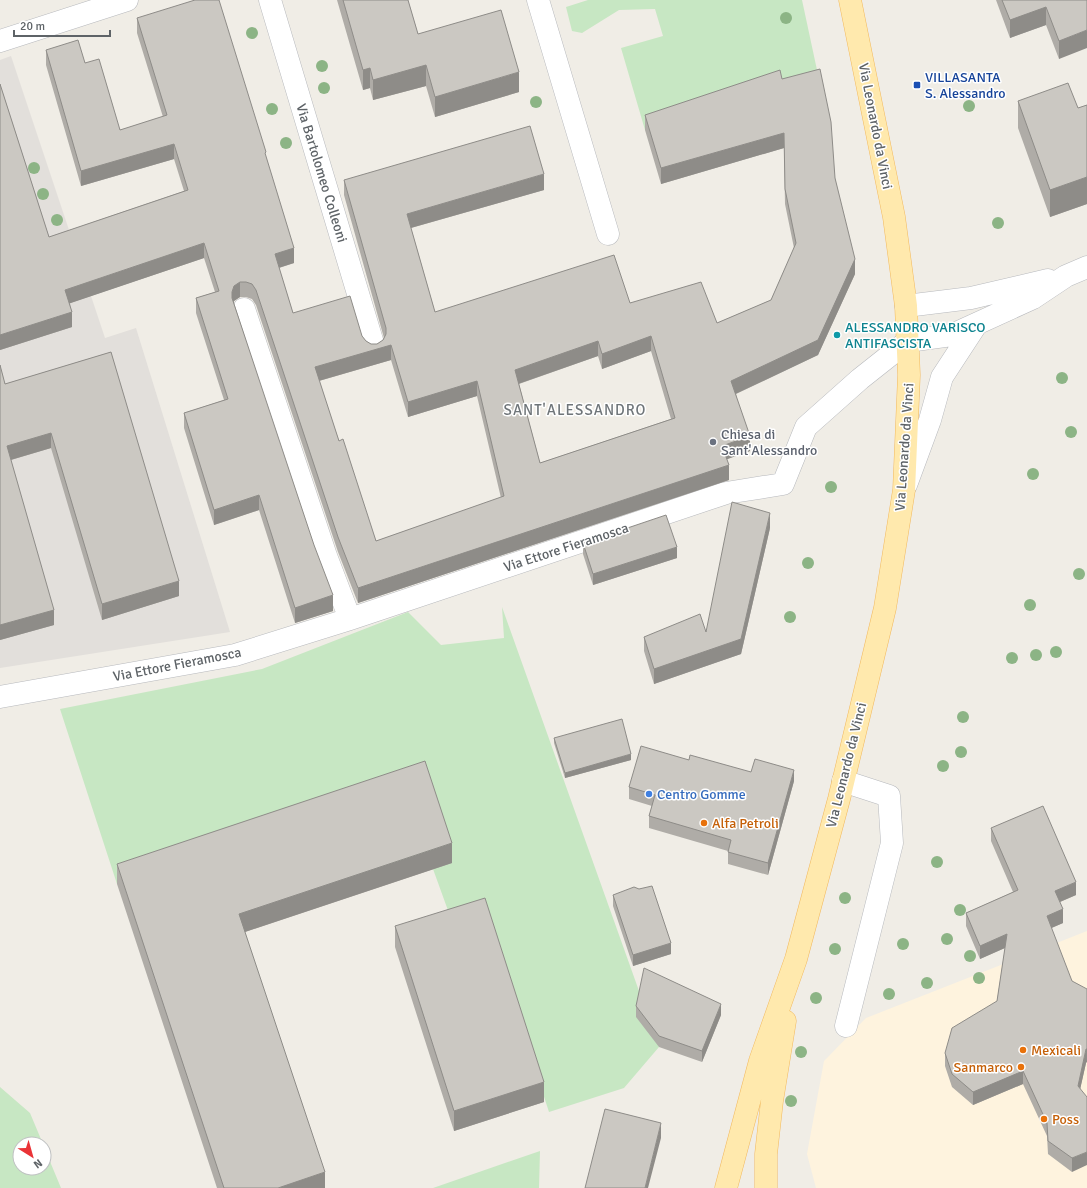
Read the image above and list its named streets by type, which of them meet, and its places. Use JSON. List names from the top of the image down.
{
  "streets": {
    "main road": ["Via Leonardo da Vinci"],
    "street": ["Via Bartolomeo Colleoni", "Via Ettore Fieramosca"]
  },
  "crossings": [
    ["Via Leonardo da Vinci", "Via Ettore Fieramosca"]
  ],
  "districts": ["SANT'ALESSANDRO"],
  "places": {
    "transit": ["VILLASANTA S. Alessandro"],
    "other": [
      "ALESSANDRO VARISCO ANTIFASCISTA",
      "Chiesa di Sant'Alessandro",
      "Centro Gomme",
      "Alfa Petroli",
      "Mexicali",
      "Sanmarco",
      "Poss"
    ]
  },
  "scale_bar": "20 m",
  "north": "bottom right"
}
